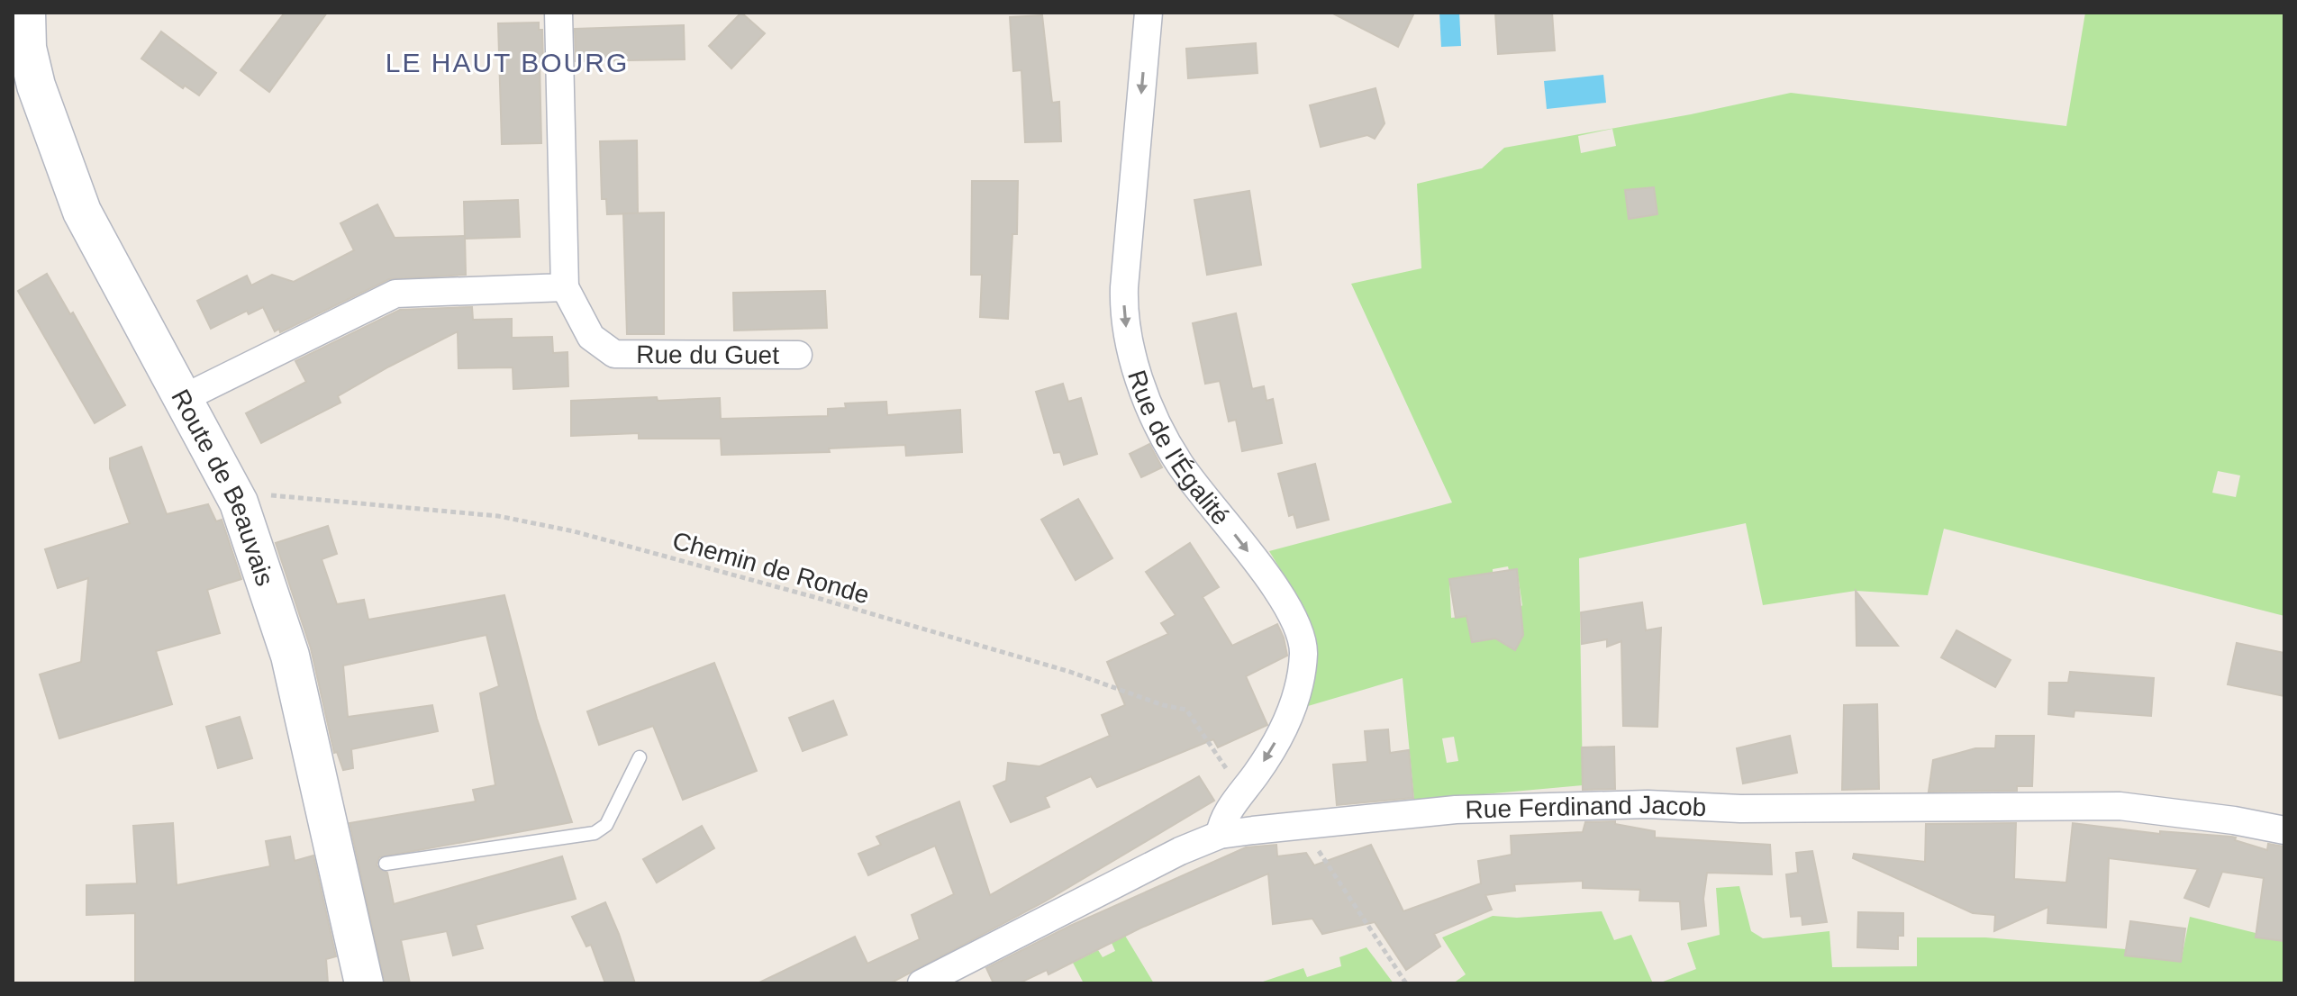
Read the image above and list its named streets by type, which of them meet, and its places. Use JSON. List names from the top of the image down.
{
  "streets": {
    "main road": ["Route de Beauvais"],
    "street": ["Rue du Guet", "Rue de l'Égalité", "Rue Ferdinand Jacob"],
    "path": ["Chemin de Ronde"]
  },
  "crossings": [
    ["Rue de l'Égalité", "Chemin de Ronde"],
    ["Rue de l'Égalité", "Rue Ferdinand Jacob"],
    ["Route de Beauvais", "Chemin de Ronde"]
  ],
  "one_way": ["Rue de l'Égalité"],
  "districts": ["LE HAUT BOURG"]
}
